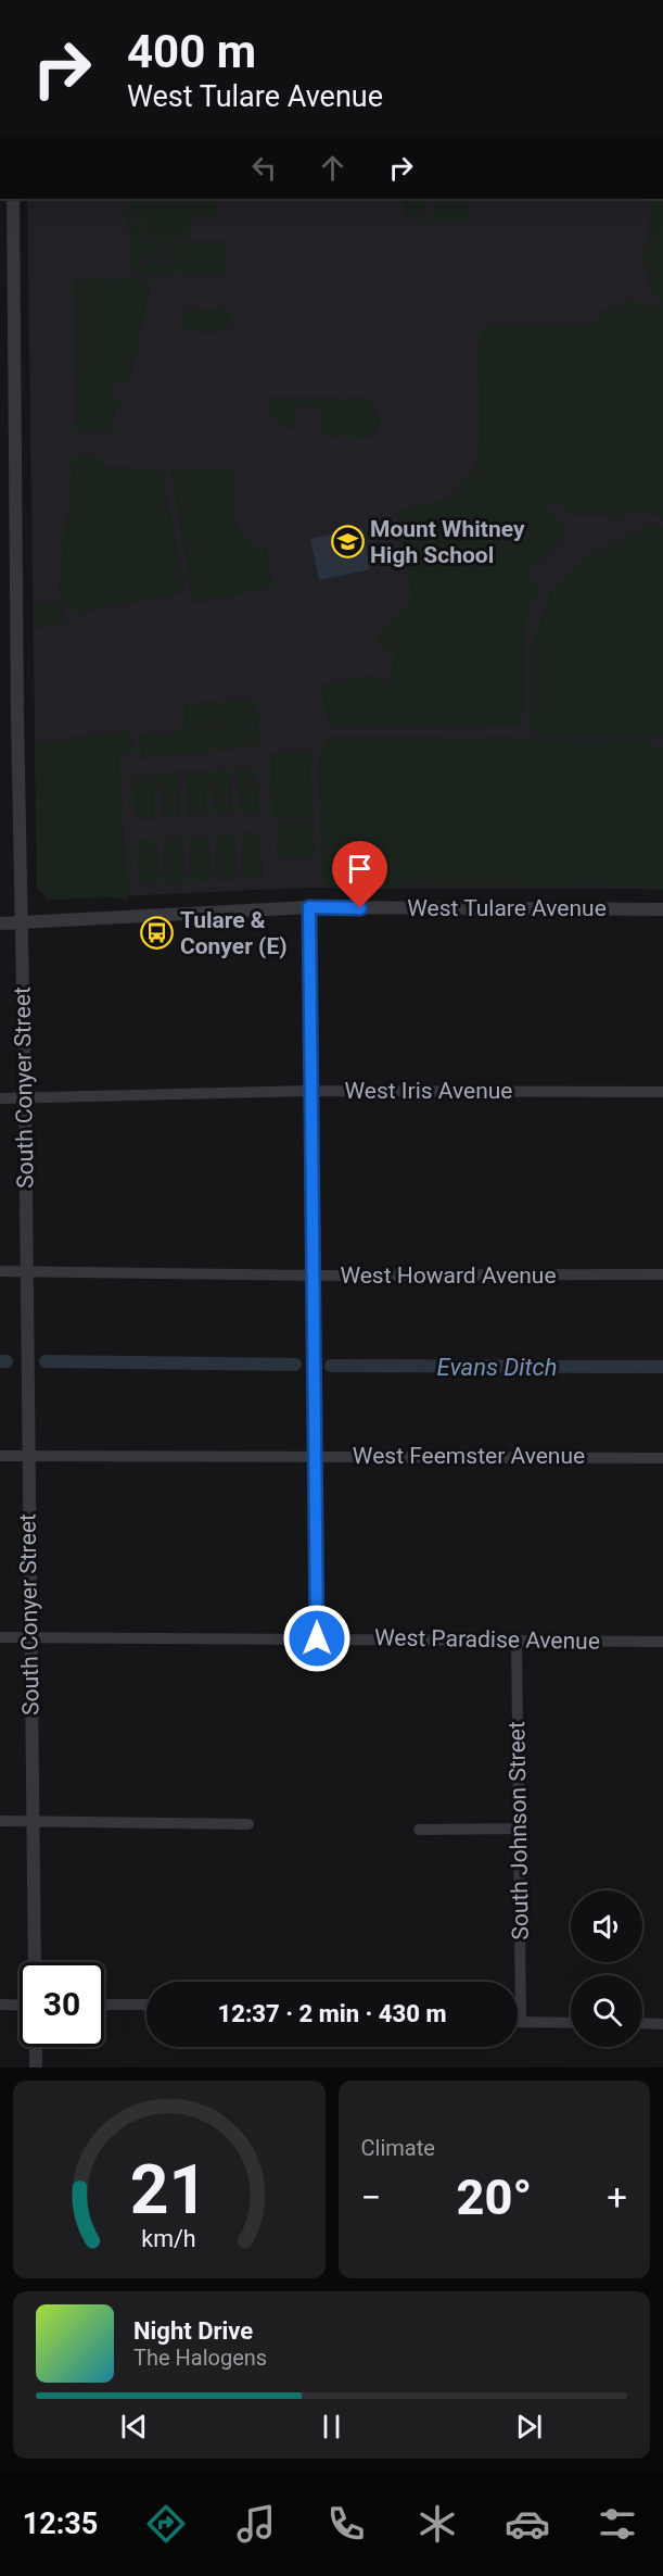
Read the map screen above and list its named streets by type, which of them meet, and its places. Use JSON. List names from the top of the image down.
{
  "streets": {
    "street": [
      "West Tulare Avenue",
      "South Conyer Street",
      "West Iris Avenue",
      "West Howard Avenue",
      "West Feemster Avenue",
      "West Paradise Avenue",
      "South Johnson Street"
    ]
  },
  "crossings": [
    ["West Tulare Avenue", "South Conyer Street"],
    ["South Conyer Street", "West Iris Avenue"],
    ["South Conyer Street", "West Howard Avenue"],
    ["South Conyer Street", "West Feemster Avenue"],
    ["South Conyer Street", "West Paradise Avenue"],
    ["West Paradise Avenue", "South Johnson Street"]
  ],
  "water": ["Evans Ditch"],
  "places": {
    "school or university": ["Mount Whitney High School"],
    "bus stop": ["Tulare & Conyer (E)"]
  },
  "page": {
    "turn": ["400 m", "West Tulare Avenue"],
    "limit": "30",
    "trip": "12:37 · 2 min · 430 m",
    "tile": "Climate",
    "heat": ["−", "20°", "+"],
    "song": ["Night Drive", "The Halogens"],
    "tabs": "12:35",
    "gauge": ["21", "km/h"]
  }
}
